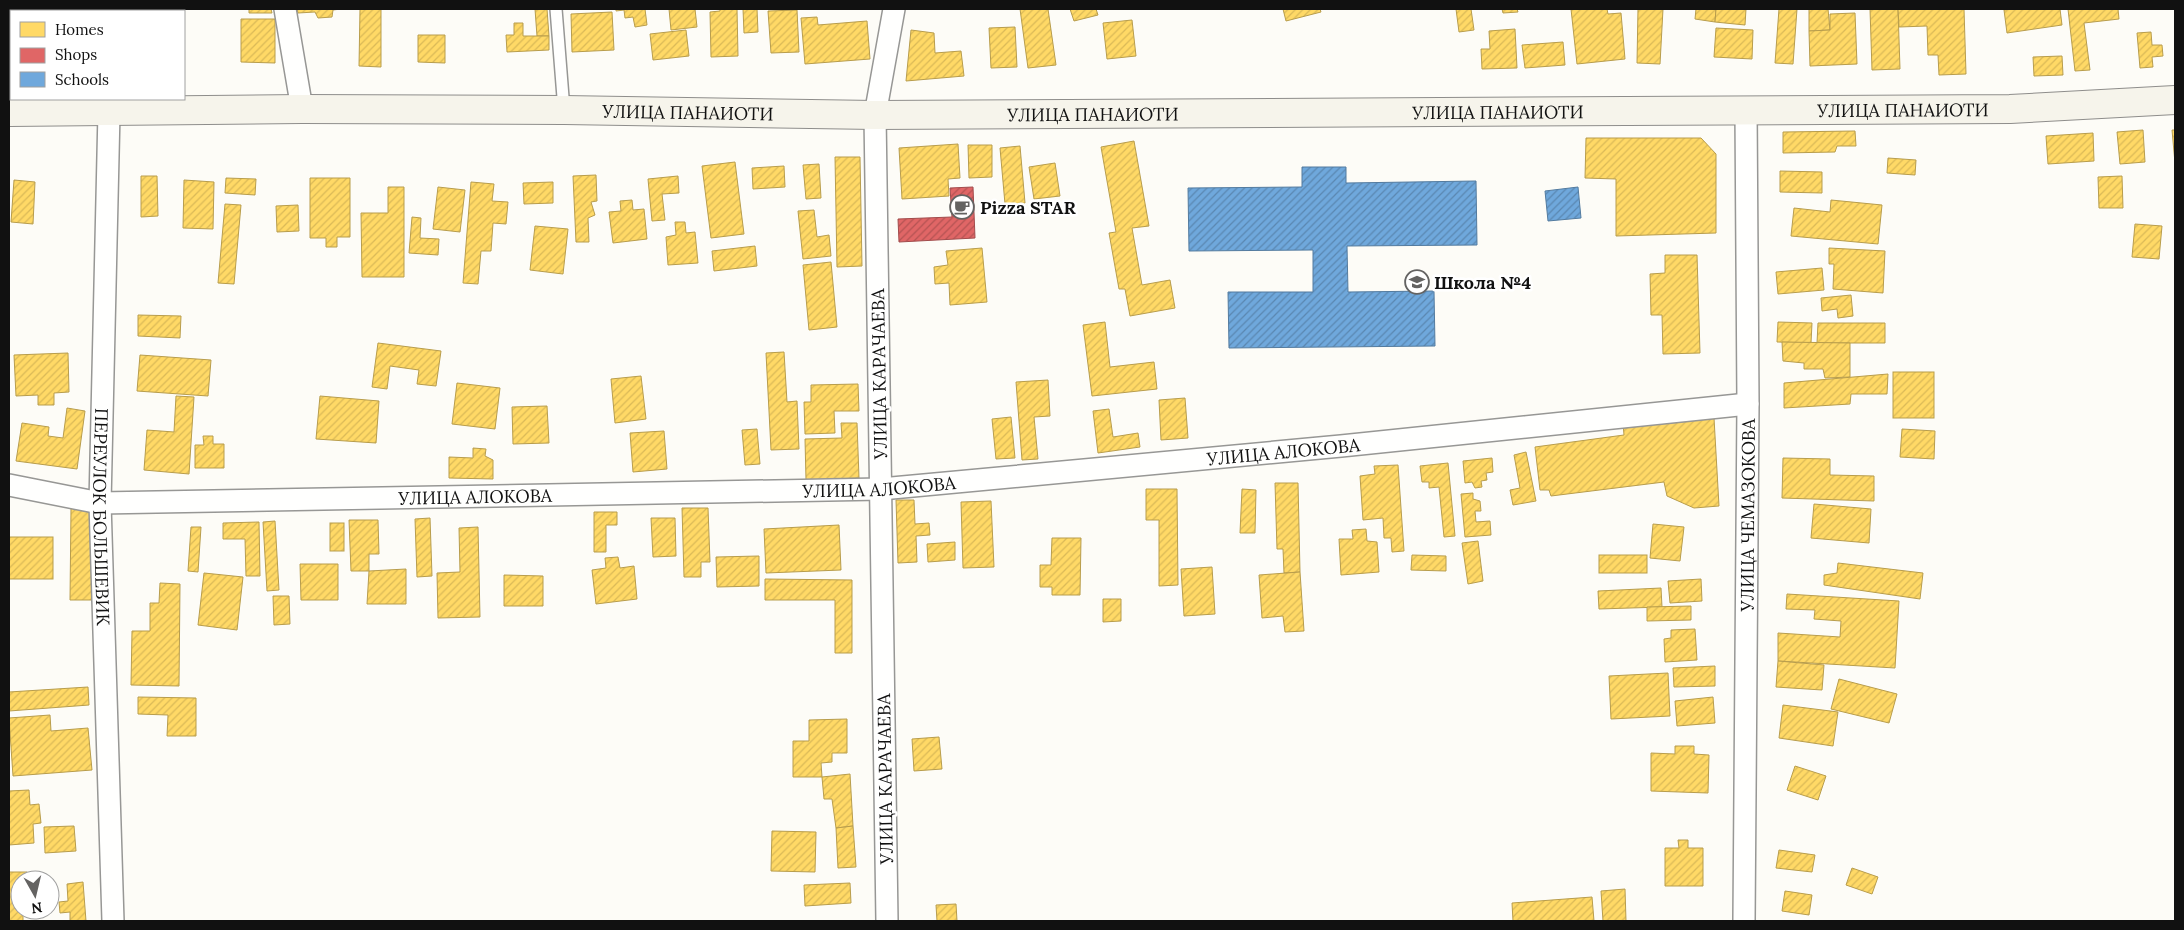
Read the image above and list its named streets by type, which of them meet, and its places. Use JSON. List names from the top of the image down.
{
  "streets": {
    "street": [
      "УЛИЦА ПАНАИОТИ",
      "УЛИЦА КАРАЧАЕВА",
      "УЛИЦА АЛОКОВА",
      "УЛИЦА ЧЕМАЗОКОВА",
      "ПЕРЕУЛОК БОЛЬШЕВИК"
    ]
  },
  "crossings": [
    ["УЛИЦА ПАНАИОТИ", "УЛИЦА КАРАЧАЕВА"],
    ["УЛИЦА ПАНАИОТИ", "УЛИЦА ЧЕМАЗОКОВА"],
    ["УЛИЦА ПАНАИОТИ", "ПЕРЕУЛОК БОЛЬШЕВИК"],
    ["УЛИЦА КАРАЧАЕВА", "УЛИЦА АЛОКОВА"],
    ["УЛИЦА АЛОКОВА", "УЛИЦА ЧЕМАЗОКОВА"],
    ["УЛИЦА АЛОКОВА", "ПЕРЕУЛОК БОЛЬШЕВИК"]
  ],
  "places": {
    "cafe": ["Pizza STAR"],
    "school or university": ["Школа №4"]
  },
  "legend": ["Homes", "Shops", "Schools"],
  "north": "bottom"
}
